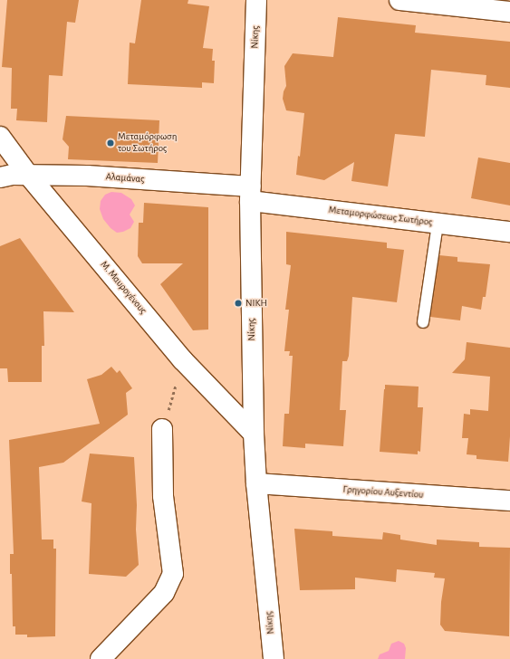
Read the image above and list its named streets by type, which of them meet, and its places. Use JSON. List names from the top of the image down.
{
  "streets": {
    "street": [
      "Νίκης",
      "Αλαμάνας",
      "Μεταμορφώσεως Σωτήρος",
      "Μ. Μαυρογένους",
      "Γρηγορίου Αυξεντίου"
    ]
  },
  "crossings": [
    ["Νίκης", "Αλαμάνας"],
    ["Νίκης", "Μεταμορφώσεως Σωτήρος"],
    ["Νίκης", "Μ. Μαυρογένους"],
    ["Νίκης", "Γρηγορίου Αυξεντίου"],
    ["Αλαμάνας", "Μεταμορφώσεως Σωτήρος"],
    ["Αλαμάνας", "Μ. Μαυρογένους"]
  ],
  "places": ["Μεταμόρφωση του Σωτήρος", "ΝΙΚΗ"]
}
